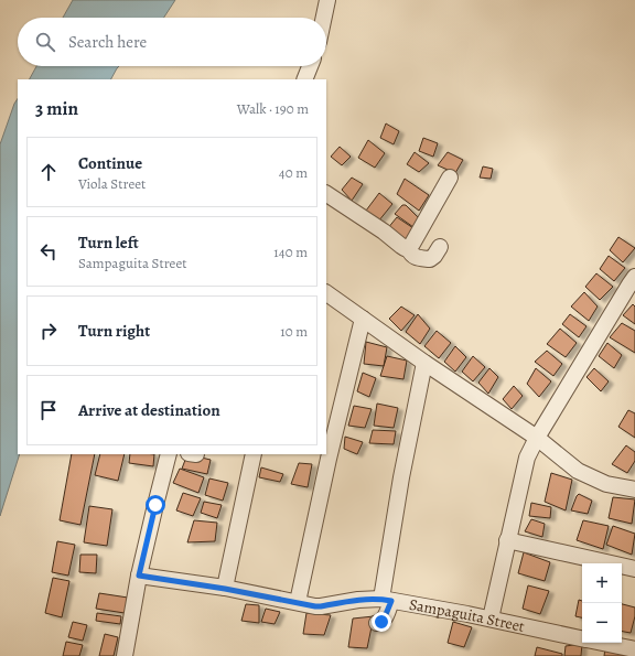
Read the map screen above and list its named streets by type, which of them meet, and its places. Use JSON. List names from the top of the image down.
{
  "streets": {
    "street": ["Sampaguita Street"]
  },
  "page": {
    "search": "Search here",
    "heading": ["3 min", "Walk · 190 m"],
    "list": [
      ["Continue", "Viola Street", "40 m"],
      ["Turn left", "Sampaguita Street", "140 m"],
      ["Turn right", "10 m"],
      "Arrive at destination"
    ],
    "map_buttons": ["+", "−"]
  }
}
